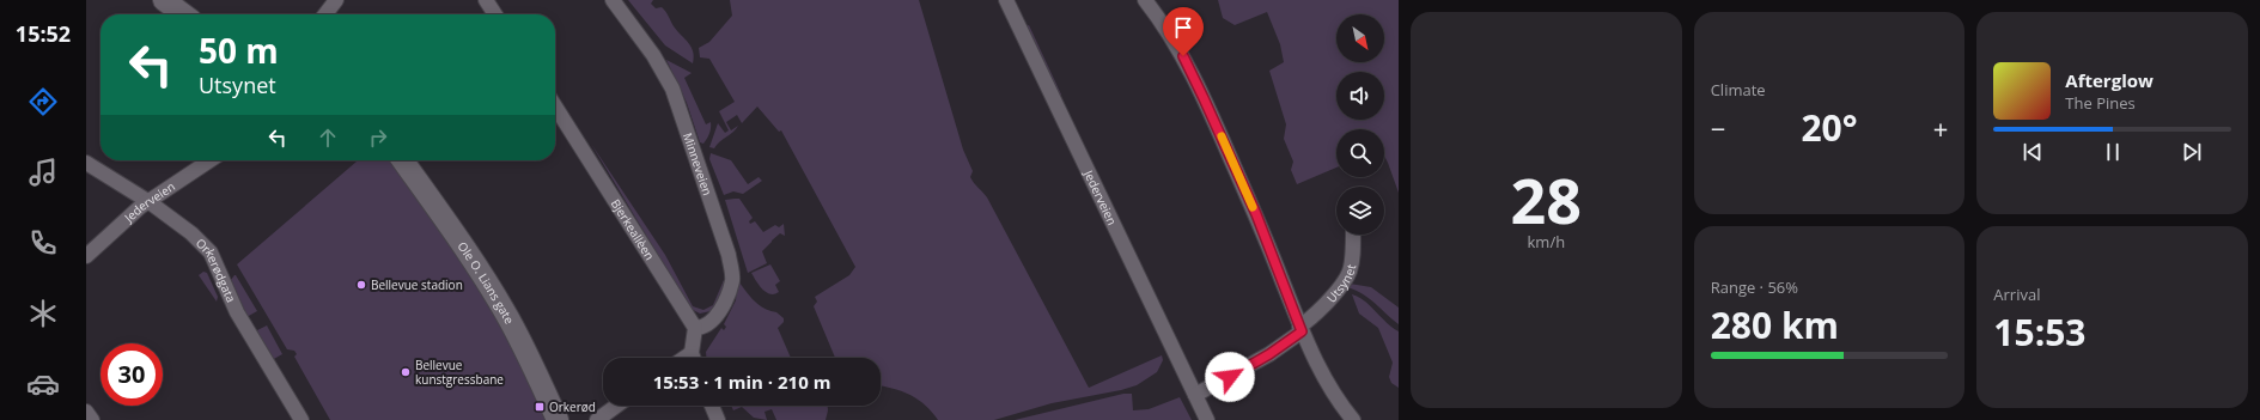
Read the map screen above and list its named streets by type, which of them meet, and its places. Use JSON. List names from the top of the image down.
{
  "streets": {
    "street": [
      "Minneveien",
      "Jederveien",
      "Bjerkeallèen",
      "Orkerødgata",
      "Ole O. Lians gate",
      "Utsynet"
    ]
  },
  "crossings": [
    ["Minneveien", "Bjerkeallèen"],
    ["Jederveien", "Orkerødgata"],
    ["Jederveien", "Utsynet"]
  ],
  "places": {
    "other": ["Bellevue stadion", "Bellevue kunstgressbane"],
    "transit": ["Orkerød"]
  },
  "north": "bottom right",
  "page": {
    "tabs": "15:52",
    "tile": [
      ["28", "km/h"],
      "Climate",
      ["Range · 56%", "280 km"],
      ["Arrival", "15:53"]
    ],
    "turn": ["50 m", "Utsynet"],
    "song": ["Afterglow", "The Pines"],
    "heat": ["−", "20°", "+"],
    "limit": "30",
    "trip": "15:53 · 1 min · 210 m"
  }
}
